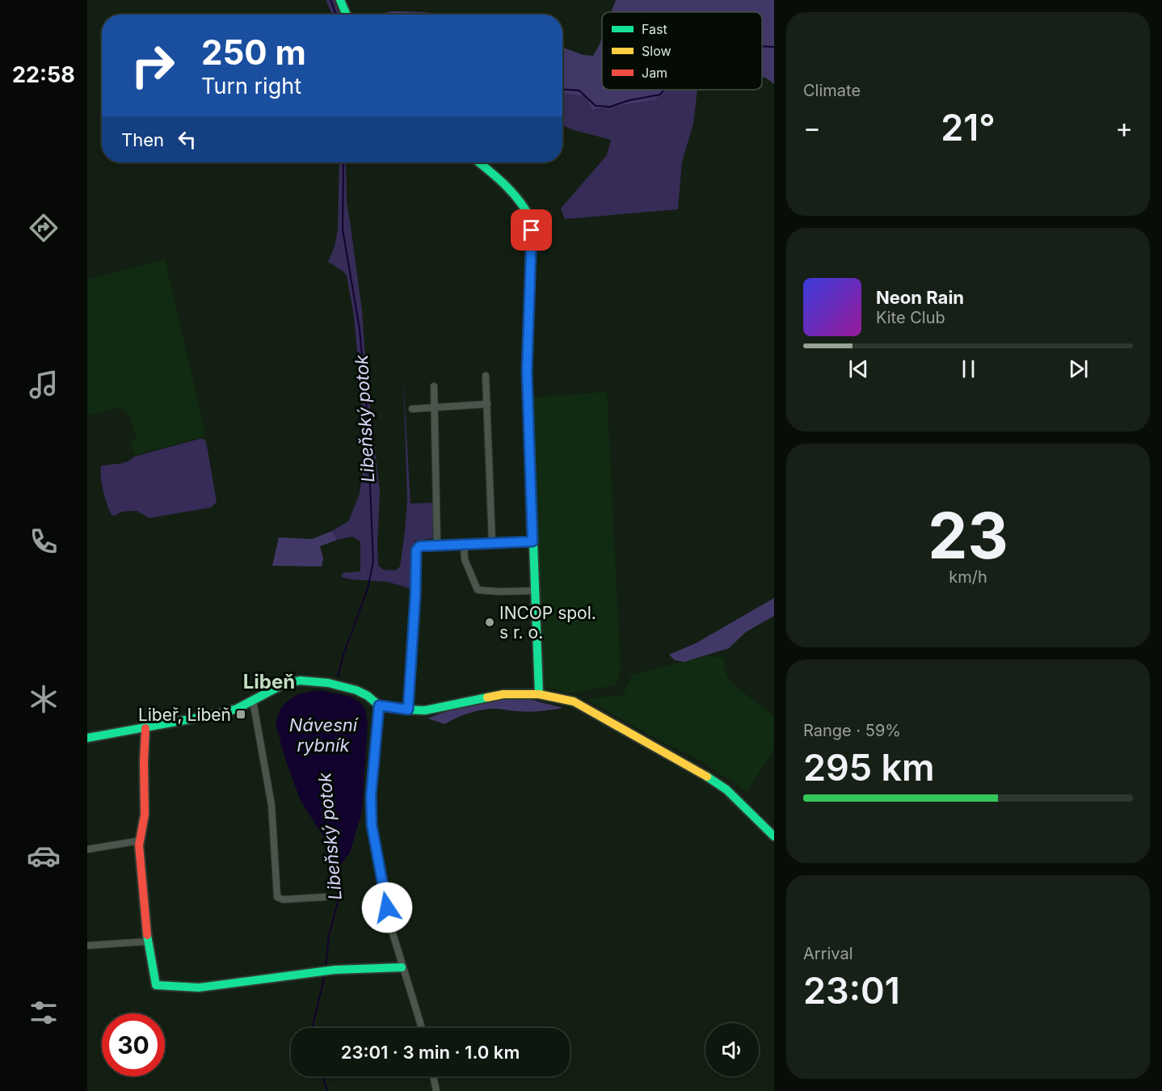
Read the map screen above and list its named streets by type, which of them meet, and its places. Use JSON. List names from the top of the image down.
{
  "districts": ["Libeň"],
  "water": ["Libeňský potok", "Návesní rybník"],
  "places": {
    "other": ["INCOP spol. s r. o."],
    "transit": ["Libeř, Libeň"]
  },
  "legend": ["Fast", "Slow", "Jam"],
  "page": {
    "tabs": "22:58",
    "tile": [
      "Climate",
      ["23", "km/h"],
      ["Range · 59%", "295 km"],
      ["Arrival", "23:01"]
    ],
    "turn": ["250 m", "Turn right"],
    "heat": ["−", "21°", "+"],
    "then": "Then",
    "song": ["Neon Rain", "Kite Club"],
    "limit": "30",
    "trip": "23:01 · 3 min · 1.0 km"
  }
}
